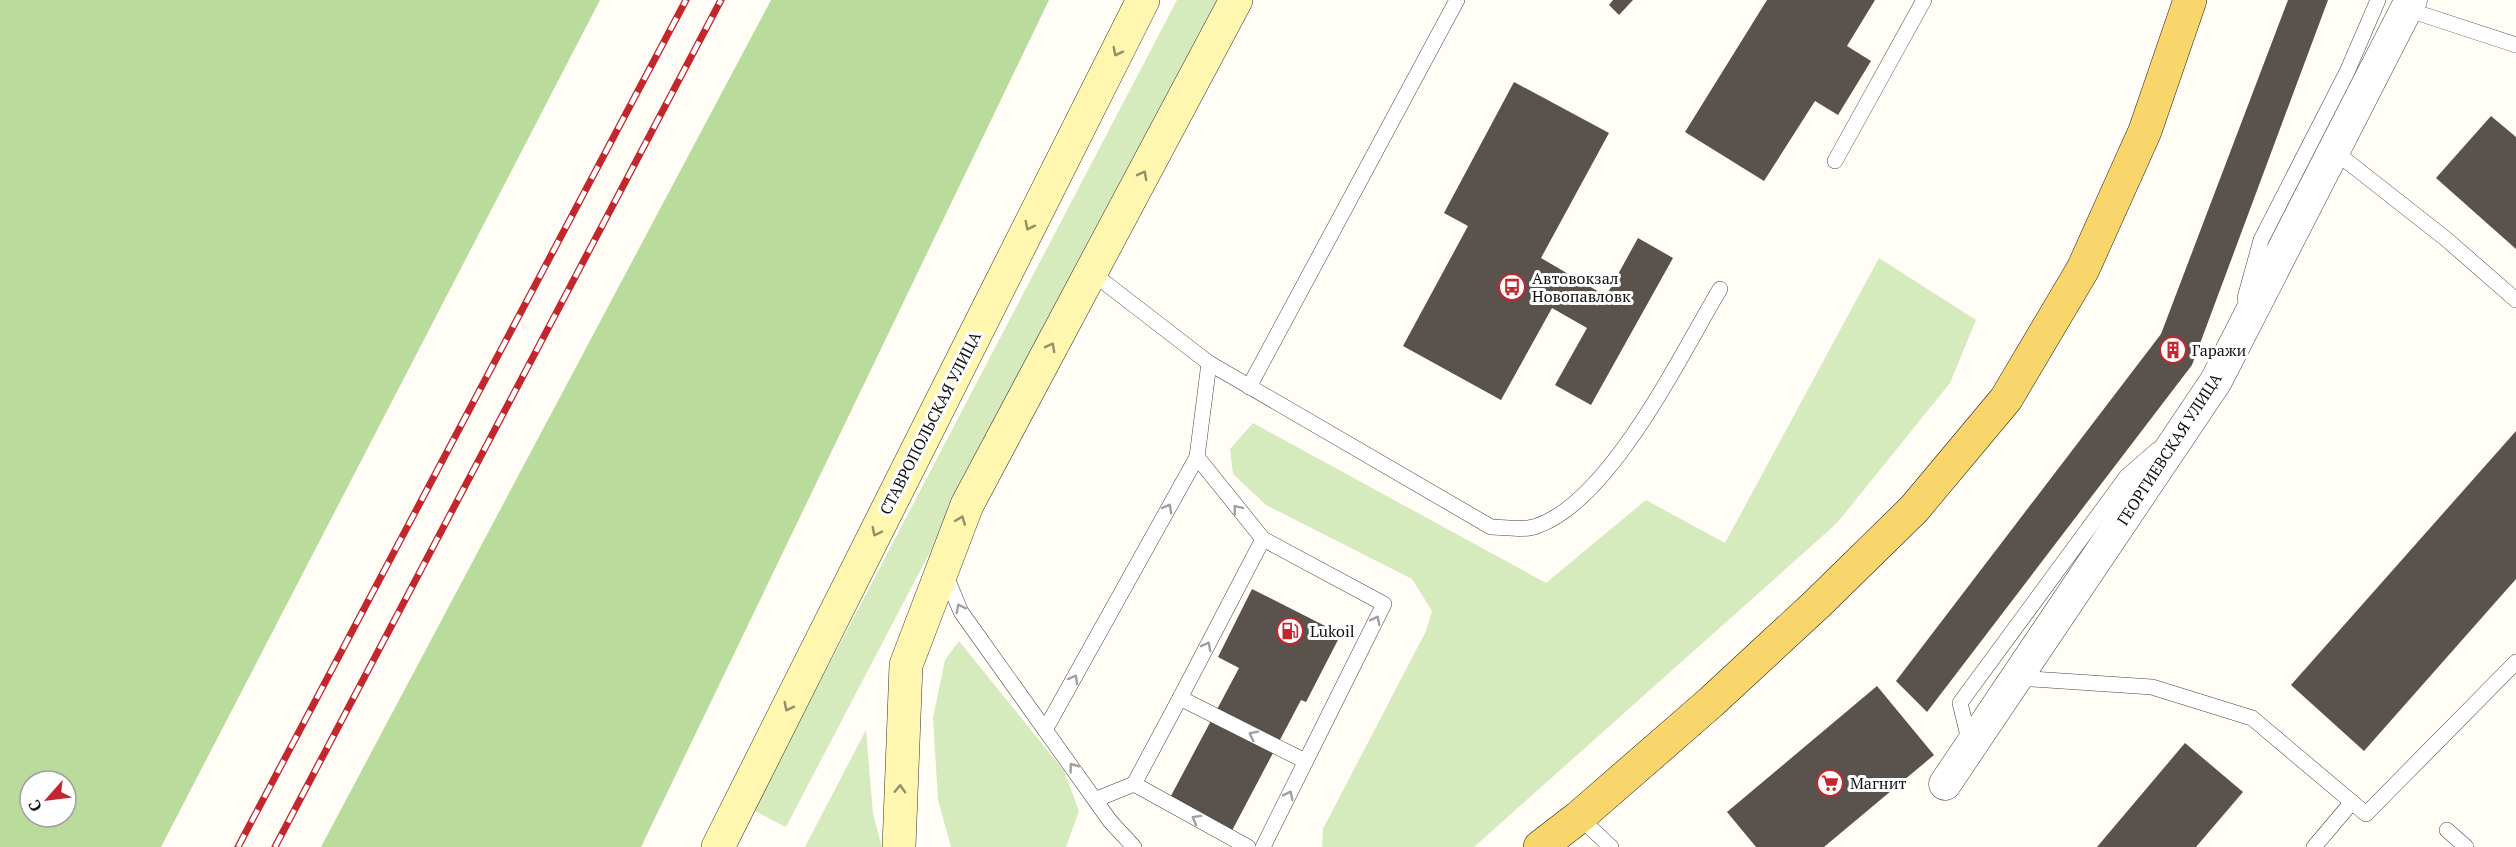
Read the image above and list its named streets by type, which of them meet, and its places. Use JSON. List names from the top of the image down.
{
  "streets": {
    "main road": ["СТАВРОПОЛЬСКАЯ УЛИЦА"],
    "street": ["ГЕОРГИЕВСКАЯ УЛИЦА"]
  },
  "places": {
    "bus stop": ["Автовокзал Новопавловк"],
    "building": ["Гаражи"],
    "fuel station": ["Lukoil"],
    "supermarket": ["Магнит"]
  },
  "north": "bottom left"
}
